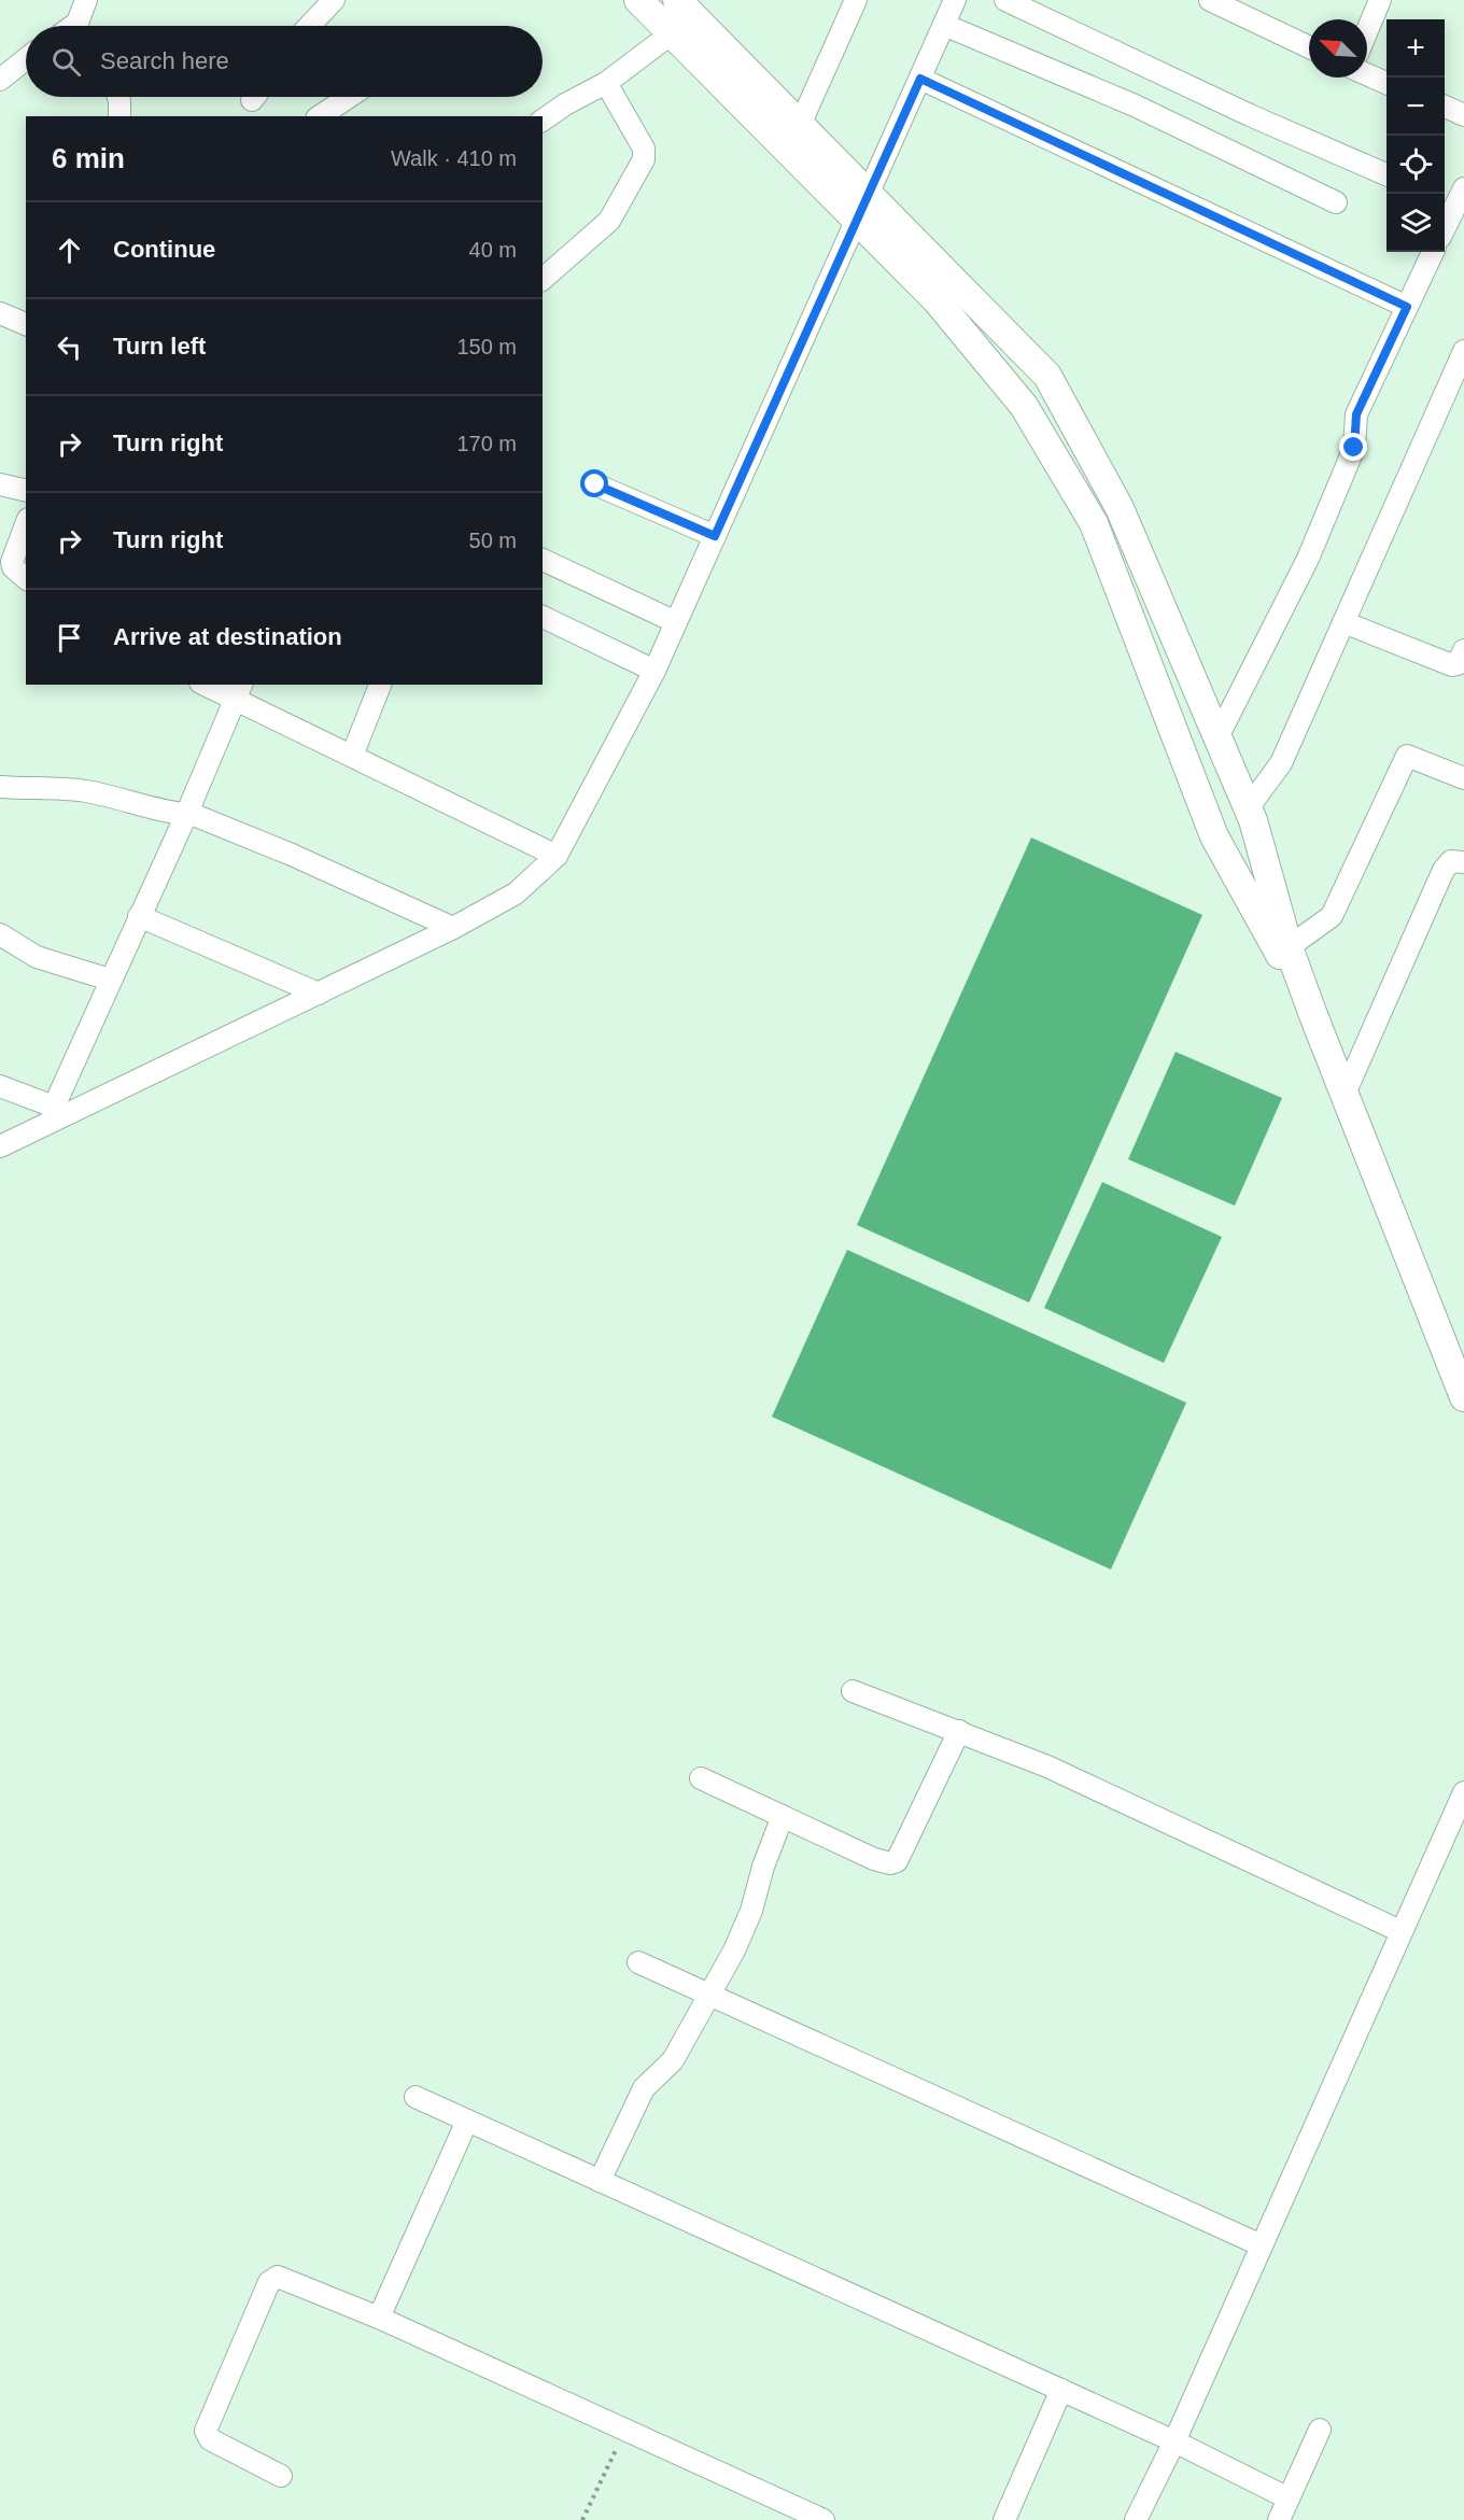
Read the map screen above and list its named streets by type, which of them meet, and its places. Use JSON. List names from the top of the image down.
{
  "north": "top left",
  "page": {
    "map_buttons": ["+", "−"],
    "search": "Search here",
    "heading": ["6 min", "Walk · 410 m"],
    "list": [
      ["Continue", "40 m"],
      ["Turn left", "150 m"],
      ["Turn right", "170 m"],
      ["Turn right", "50 m"],
      "Arrive at destination"
    ]
  }
}
